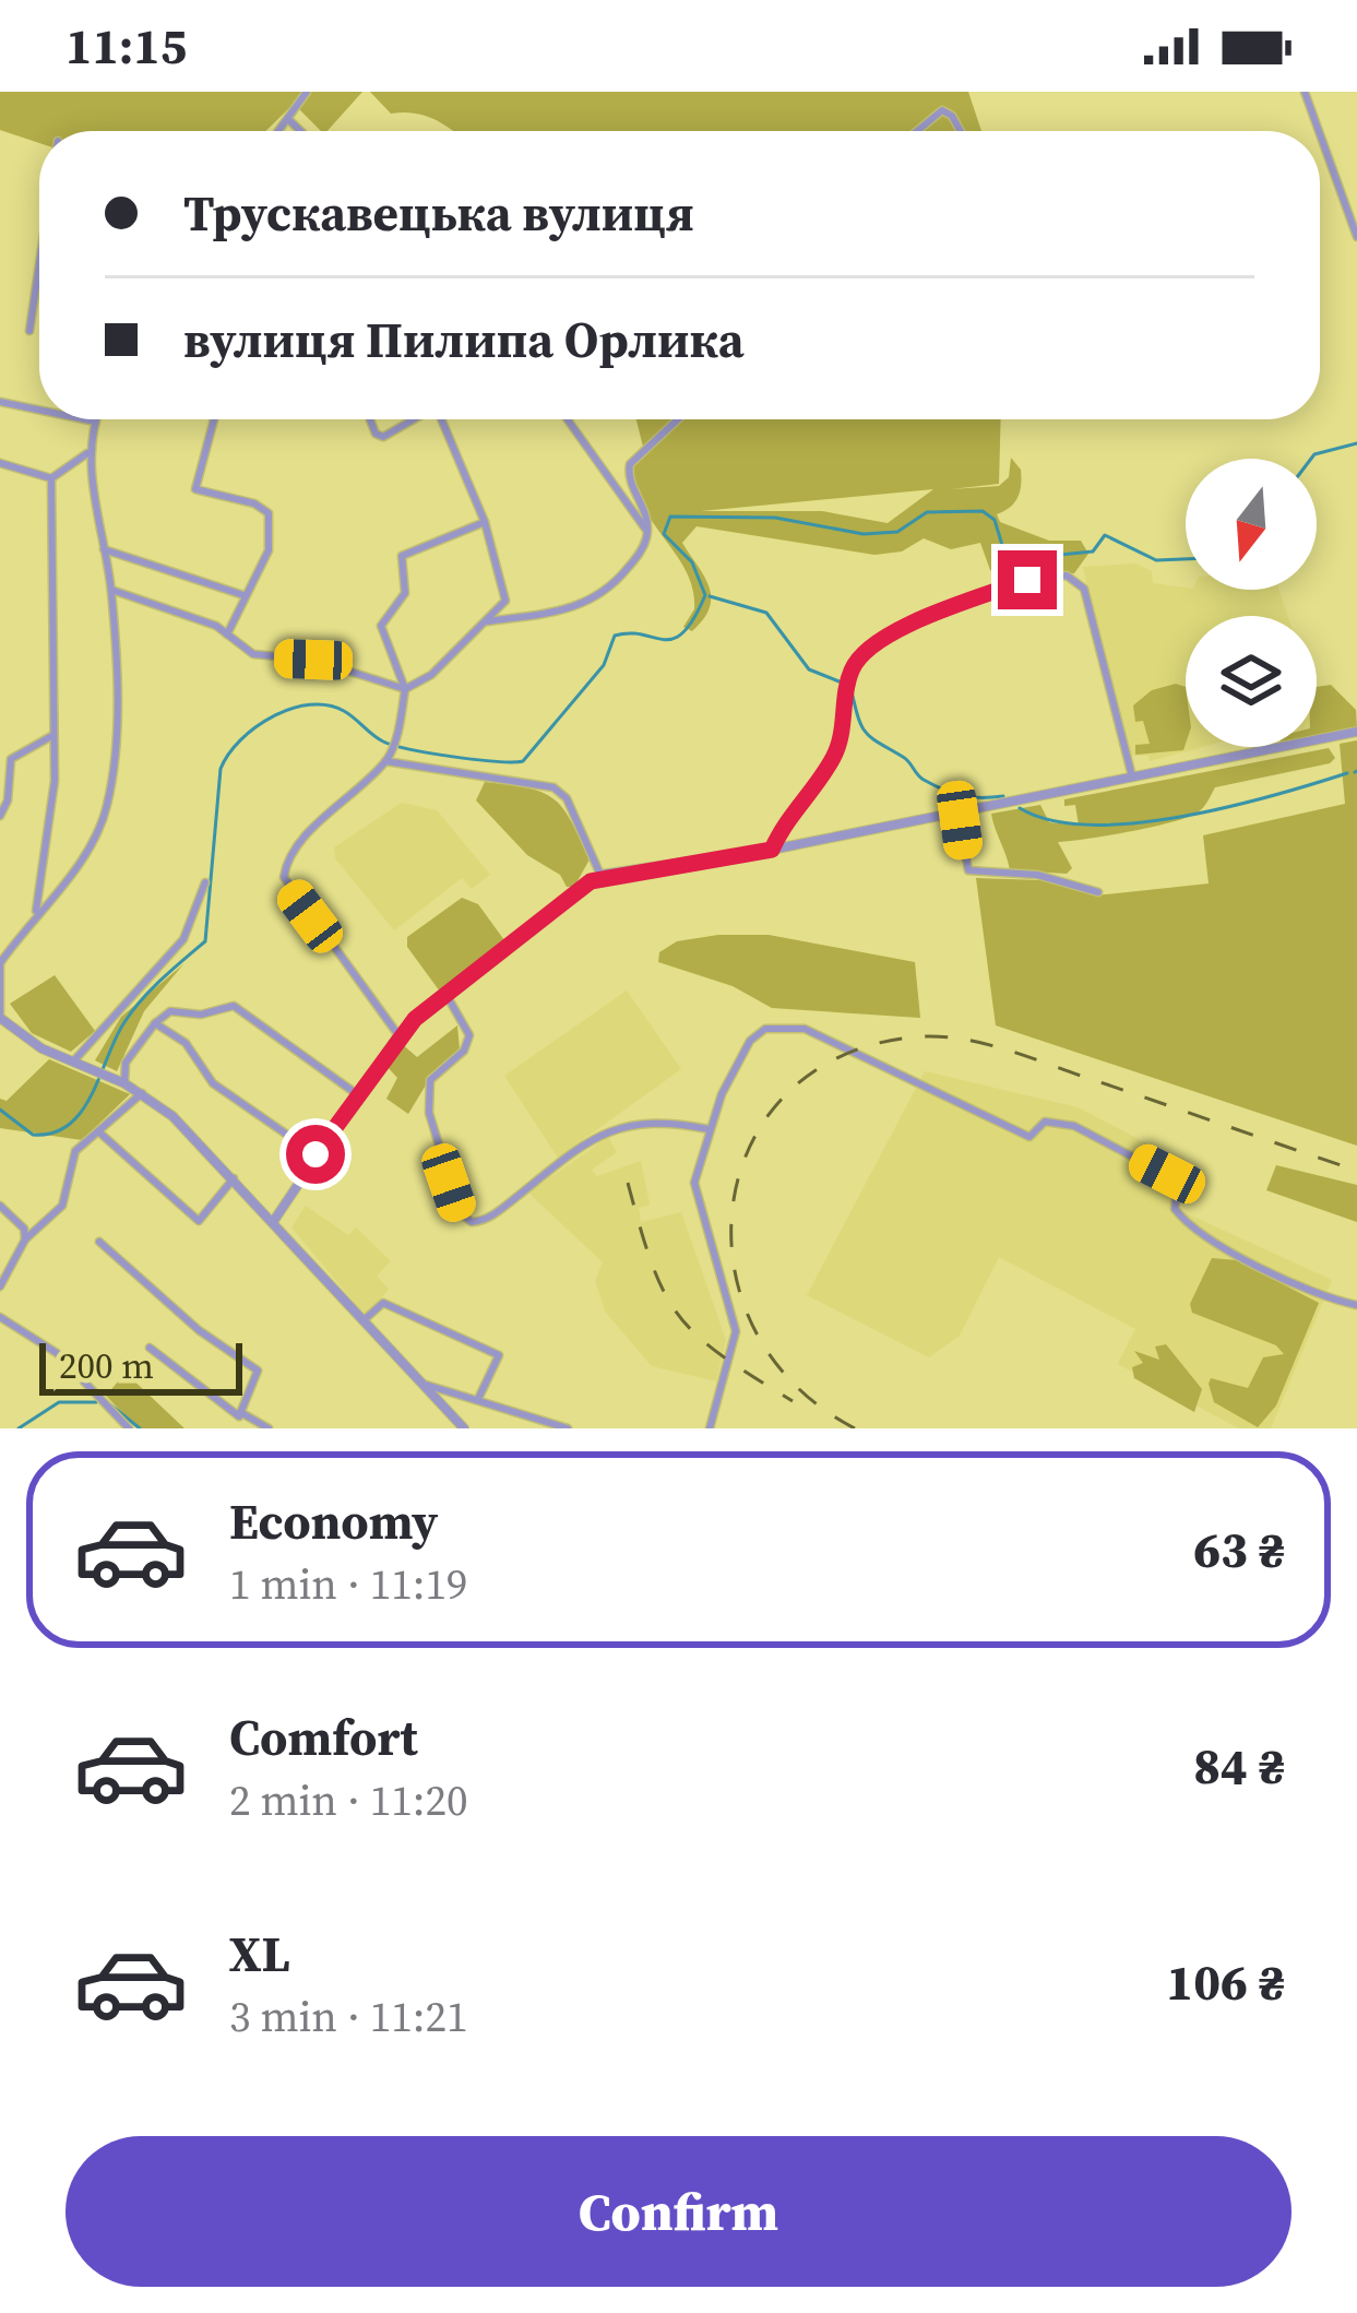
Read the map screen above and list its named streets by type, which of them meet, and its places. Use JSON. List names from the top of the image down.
{
  "scale_bar": "200 m",
  "north": "bottom",
  "page": {
    "status": "11:15",
    "banner": ["Трускавецька вулиця", "вулиця Пилипа Орлика"],
    "scale": "200 m",
    "list": [
      {
        "name": "Economy",
        "note": "1 min · 11:19",
        "value": "63 ₴"
      },
      {
        "name": "Comfort",
        "note": "2 min · 11:20",
        "value": "84 ₴"
      },
      {
        "name": "XL",
        "note": "3 min · 11:21",
        "value": "106 ₴"
      }
    ],
    "buttons": "Confirm"
  }
}
